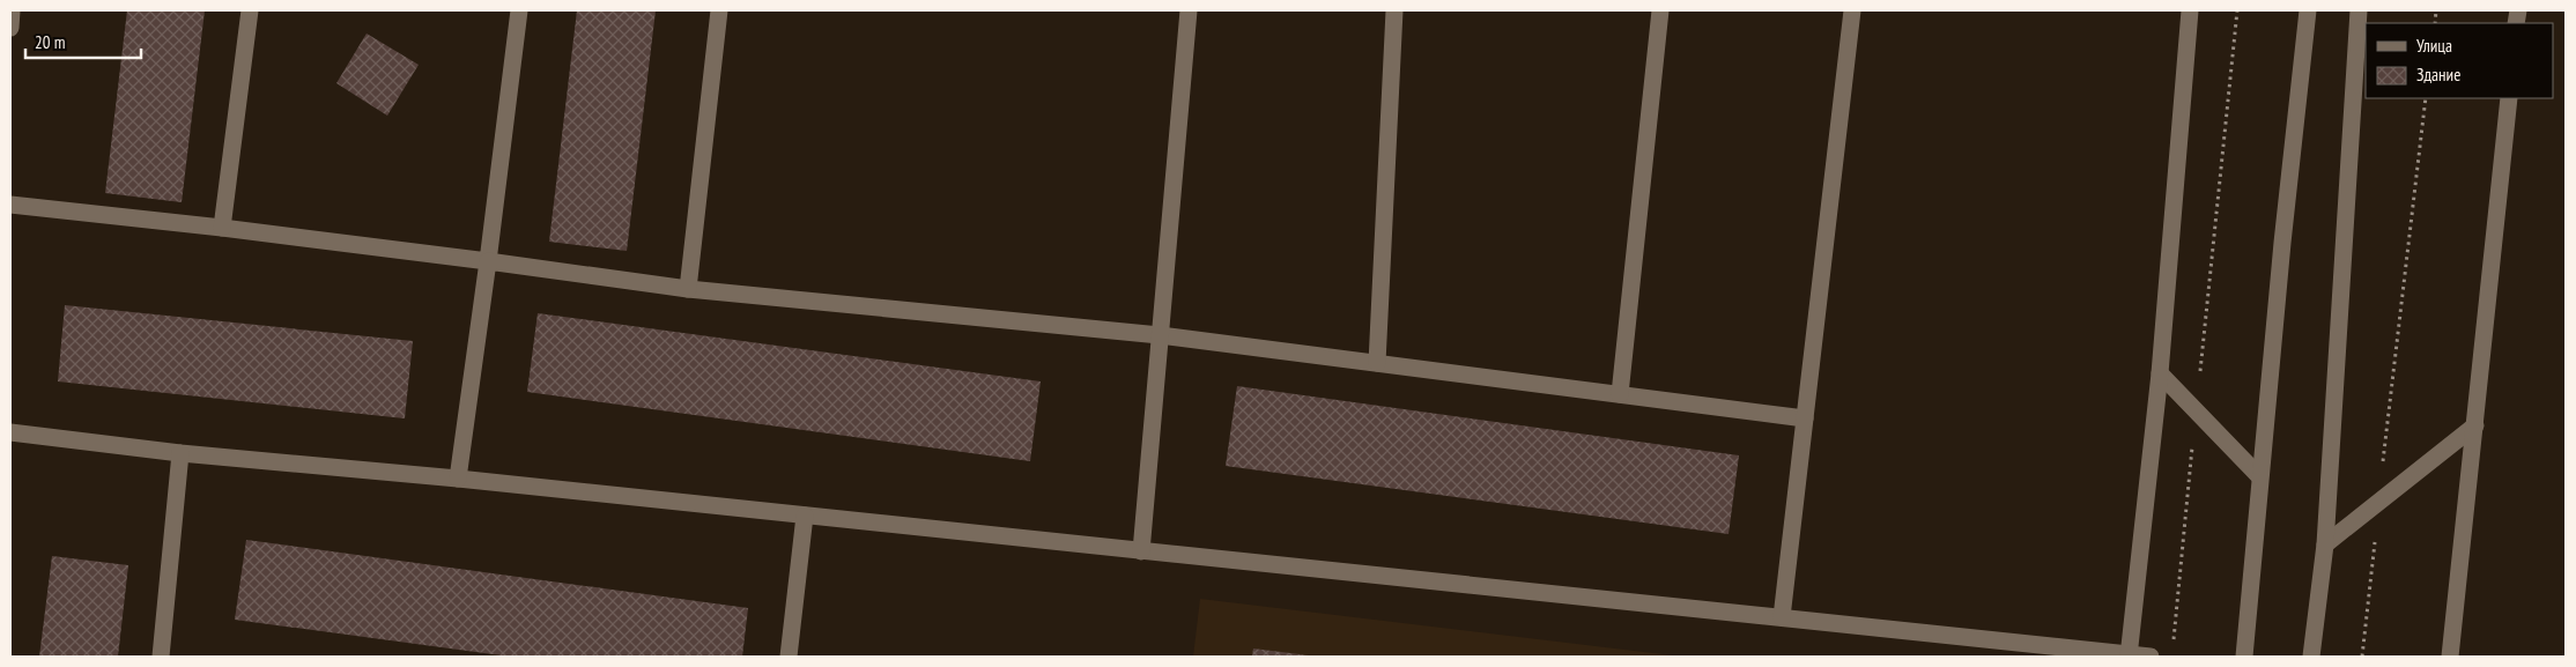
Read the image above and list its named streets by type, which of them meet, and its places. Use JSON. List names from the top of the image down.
{
  "legend": ["Улица", "Здание"],
  "scale_bar": "20 m"
}
